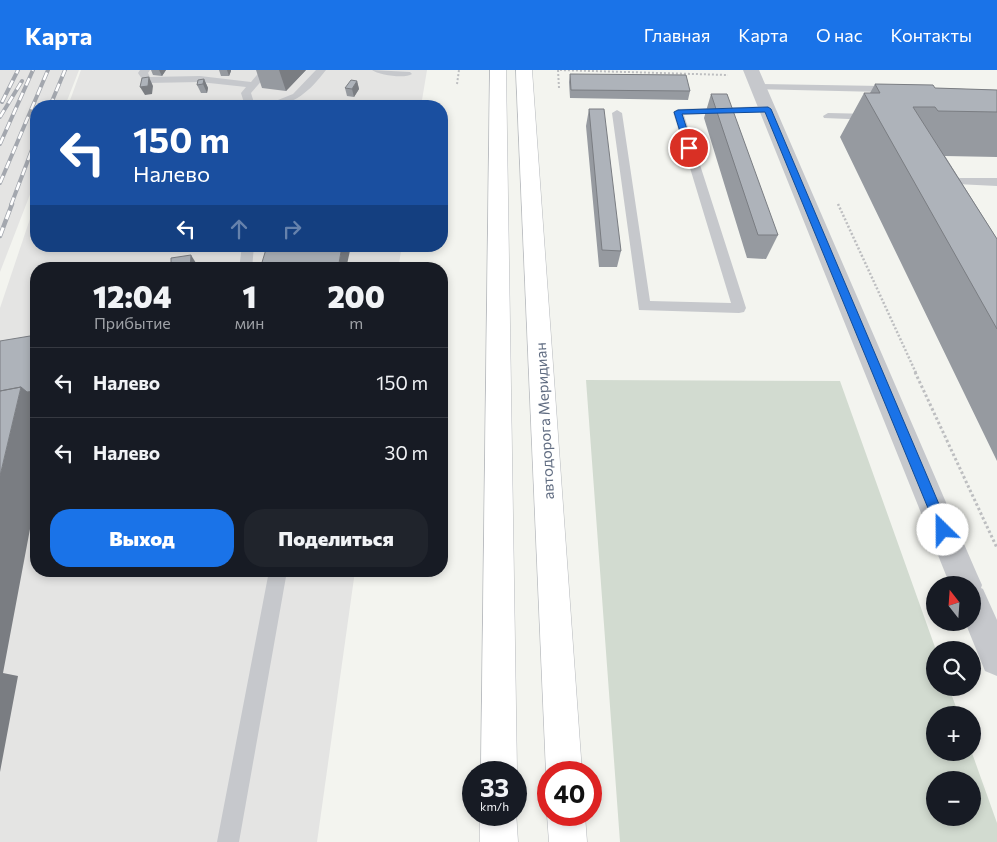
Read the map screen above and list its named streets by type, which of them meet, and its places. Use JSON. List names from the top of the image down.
{
  "streets": {
    "main road": ["автодорога Меридиан"]
  },
  "north": "top",
  "page": {
    "header": "Карта",
    "nav": [
      "Главная",
      "Карта",
      "О нас",
      "Контакты"
    ],
    "turn": ["150 m", "Налево"],
    "eta": [
      "12:04",
      "Прибытие",
      "1",
      "мин",
      "200",
      "m"
    ],
    "list": [
      {
        "name": "Налево",
        "value": "150 m"
      },
      {
        "name": "Налево",
        "value": "30 m"
      }
    ],
    "buttons": ["Выход", "Поделиться"],
    "map_buttons": ["+", "−"],
    "speed": "33 km/h",
    "limit": "40"
  }
}
